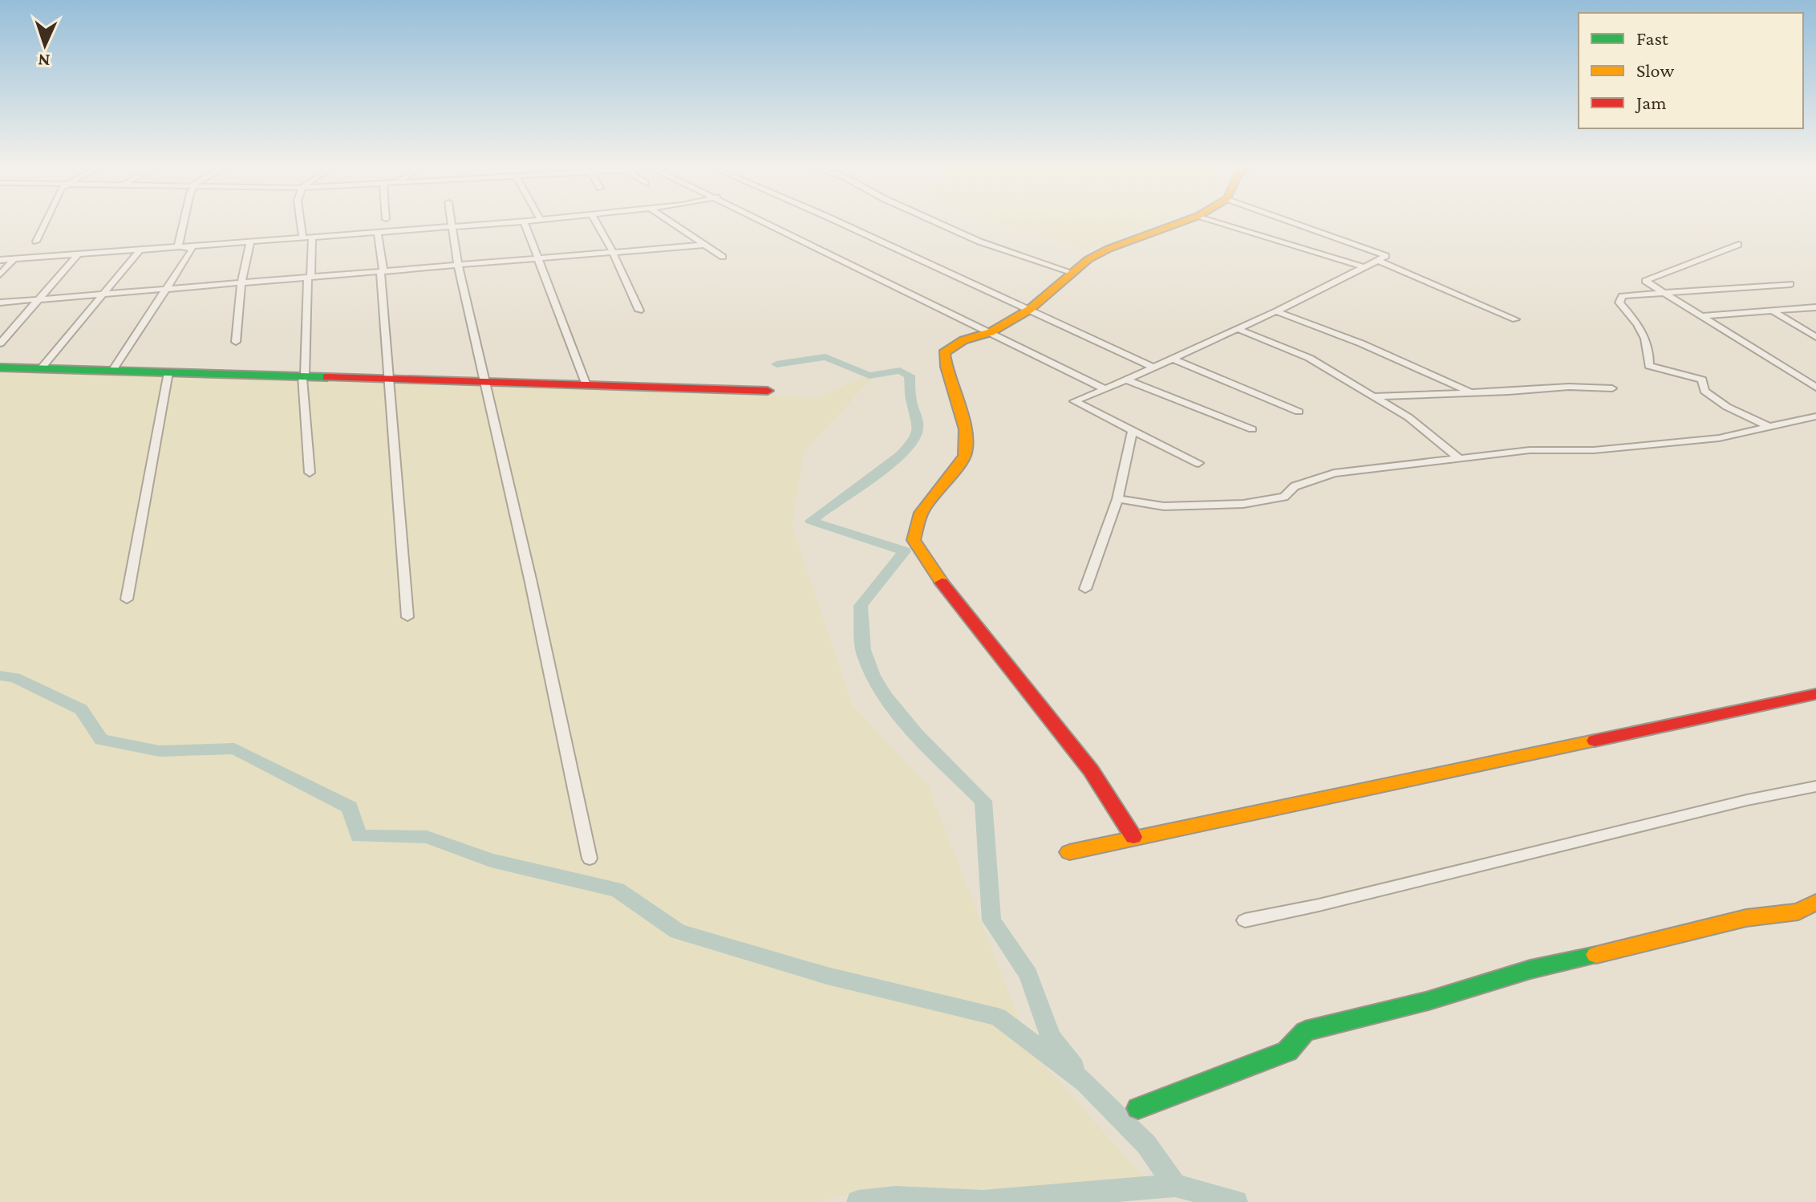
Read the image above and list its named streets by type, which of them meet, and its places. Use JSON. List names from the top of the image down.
{
  "legend": ["Fast", "Slow", "Jam"],
  "north": "bottom"
}
